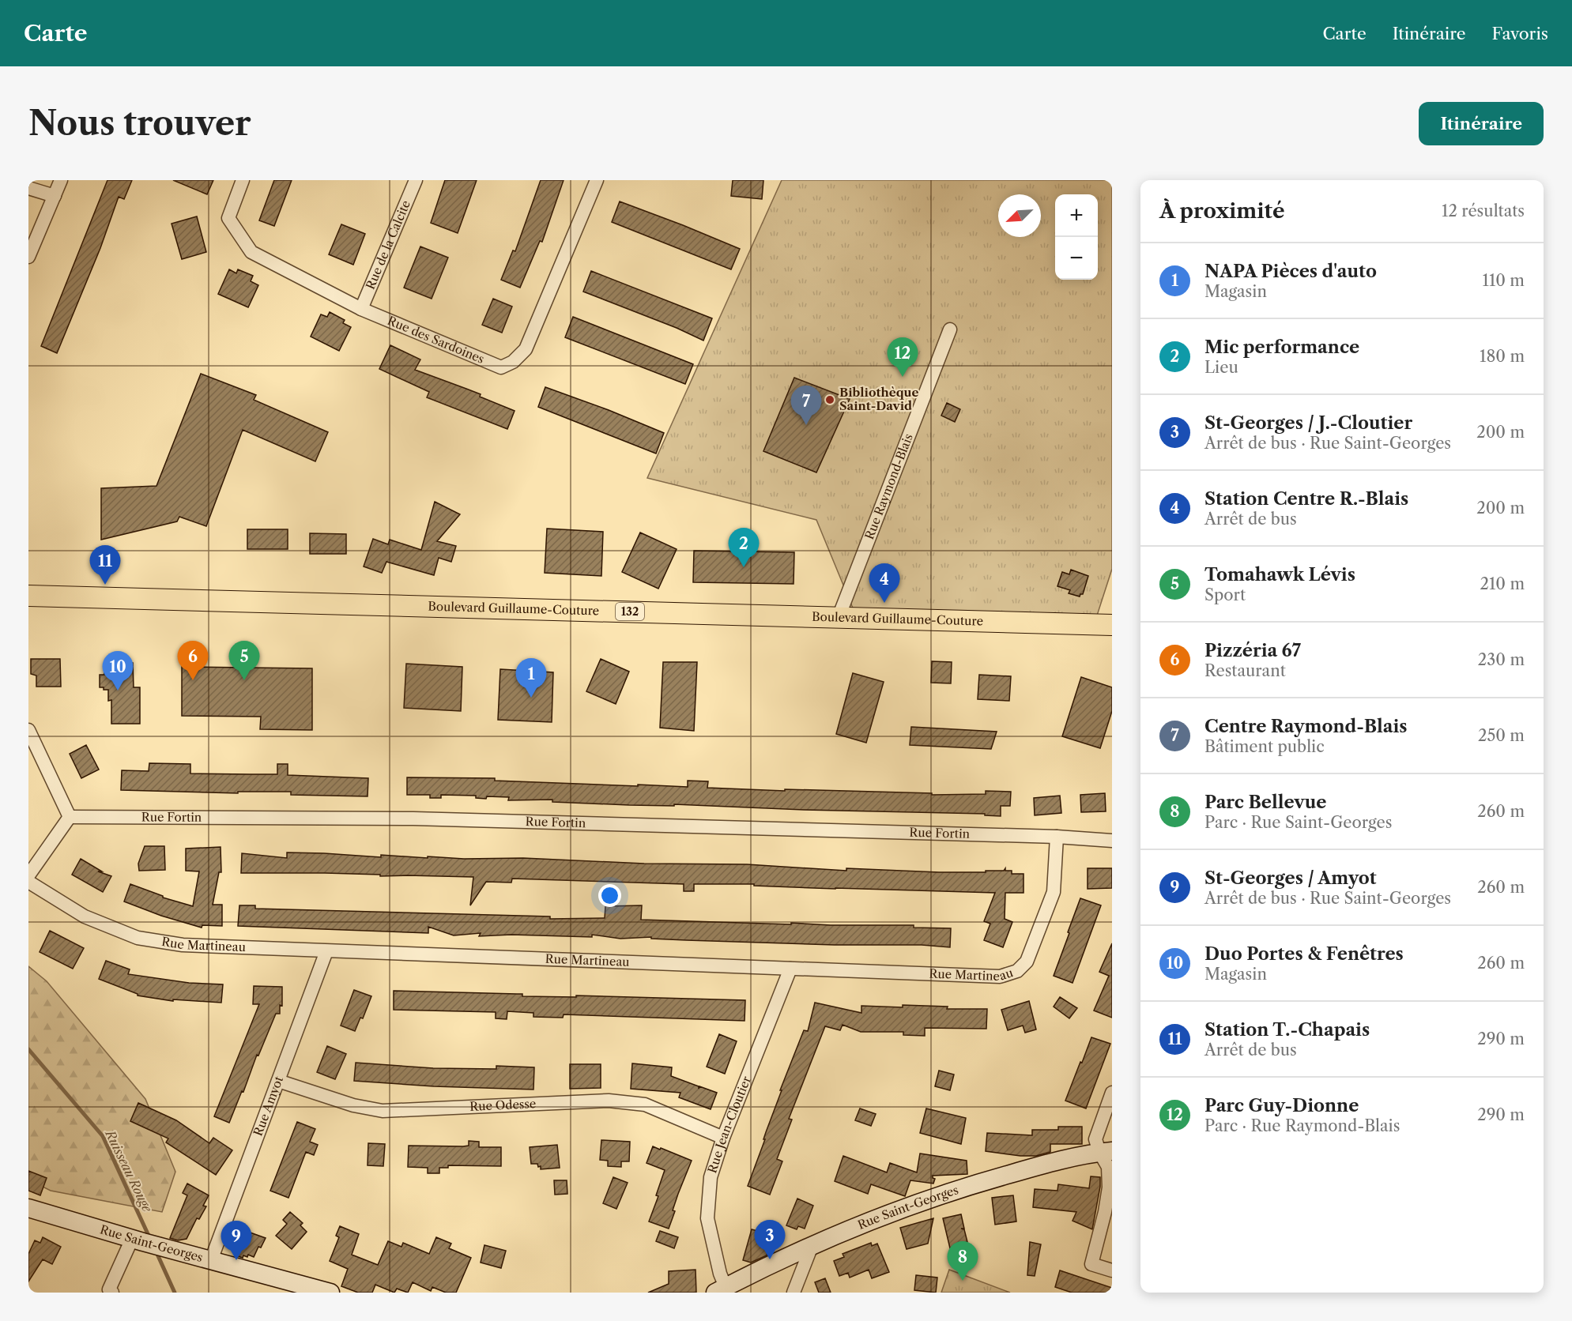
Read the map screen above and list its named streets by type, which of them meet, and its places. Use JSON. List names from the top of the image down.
{
  "streets": {
    "main road": ["Boulevard Guillaume-Couture", "132"],
    "street": [
      "Rue de la Calcite",
      "Rue des Sardoines",
      "Rue Raymond-Blais",
      "Rue Fortin",
      "Rue Martineau",
      "Rue Amyot",
      "Rue Odesse",
      "Rue Jean-Cloutier",
      "Rue Saint-Georges"
    ]
  },
  "crossings": [
    ["Rue de la Calcite", "Rue des Sardoines"],
    ["Rue Raymond-Blais", "Boulevard Guillaume-Couture"],
    ["Rue Fortin", "Rue Martineau"],
    ["Rue Martineau", "Rue Amyot"],
    ["Rue Martineau", "Rue Jean-Cloutier"],
    ["Rue Amyot", "Rue Odesse"],
    ["Rue Amyot", "Rue Saint-Georges"],
    ["Rue Odesse", "Rue Jean-Cloutier"],
    ["Rue Jean-Cloutier", "Rue Saint-Georges"]
  ],
  "water": ["Ruisseau Rouge"],
  "places": ["Bibliothèque Saint-David"],
  "north": "bottom left",
  "page": {
    "header": "Carte",
    "nav": ["Carte", "Itinéraire", "Favoris"],
    "buttons": "Itinéraire",
    "title": "Nous trouver",
    "heading": ["À proximité", "12 résultats"],
    "map_buttons": ["+", "−"],
    "list": [
      {
        "mark": "1",
        "name": "NAPA Pièces d'auto",
        "note": "Magasin",
        "value": "110 m"
      },
      {
        "mark": "2",
        "name": "Mic performance",
        "note": "Lieu",
        "value": "180 m"
      },
      {
        "mark": "3",
        "name": "St-Georges / J.-Cloutier",
        "note": "Arrêt de bus · Rue Saint-Georges",
        "value": "200 m"
      },
      {
        "mark": "4",
        "name": "Station Centre R.-Blais",
        "note": "Arrêt de bus",
        "value": "200 m"
      },
      {
        "mark": "5",
        "name": "Tomahawk Lévis",
        "note": "Sport",
        "value": "210 m"
      },
      {
        "mark": "6",
        "name": "Pizzéria 67",
        "note": "Restaurant",
        "value": "230 m"
      },
      {
        "mark": "7",
        "name": "Centre Raymond-Blais",
        "note": "Bâtiment public",
        "value": "250 m"
      },
      {
        "mark": "8",
        "name": "Parc Bellevue",
        "note": "Parc · Rue Saint-Georges",
        "value": "260 m"
      },
      {
        "mark": "9",
        "name": "St-Georges / Amyot",
        "note": "Arrêt de bus · Rue Saint-Georges",
        "value": "260 m"
      },
      {
        "mark": "10",
        "name": "Duo Portes & Fenêtres",
        "note": "Magasin",
        "value": "260 m"
      },
      {
        "mark": "11",
        "name": "Station T.-Chapais",
        "note": "Arrêt de bus",
        "value": "290 m"
      },
      {
        "mark": "12",
        "name": "Parc Guy-Dionne",
        "note": "Parc · Rue Raymond-Blais",
        "value": "290 m"
      }
    ],
    "pins": [
      "12",
      "7",
      "2",
      "11",
      "4",
      "5",
      "6",
      "10",
      "1",
      "3",
      "9",
      "8"
    ]
  }
}
